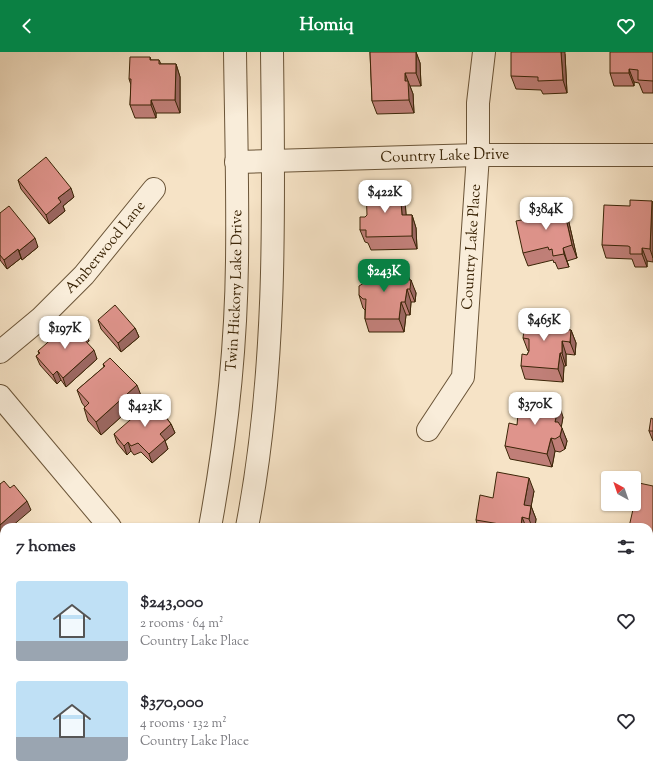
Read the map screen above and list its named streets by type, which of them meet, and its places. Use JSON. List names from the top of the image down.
{
  "streets": {
    "street": [
      "Country Lake Drive",
      "Amberwood Lane",
      "Country Lake Place",
      "Twin Hickory Lake Drive"
    ]
  },
  "crossings": [
    ["Country Lake Drive", "Country Lake Place"],
    ["Country Lake Drive", "Twin Hickory Lake Drive"]
  ],
  "north": "top left",
  "page": {
    "header": "Homiq",
    "price": [
      "$422K",
      "$384K",
      "$243K",
      "$465K",
      "$197K",
      "$370K",
      "$423K"
    ],
    "heading": "7 homes",
    "list": [
      {
        "name": "$243,000",
        "note": "2 rooms · 64 m² · Country Lake Place"
      },
      {
        "name": "$370,000",
        "note": "4 rooms · 132 m² · Country Lake Place"
      }
    ]
  }
}
